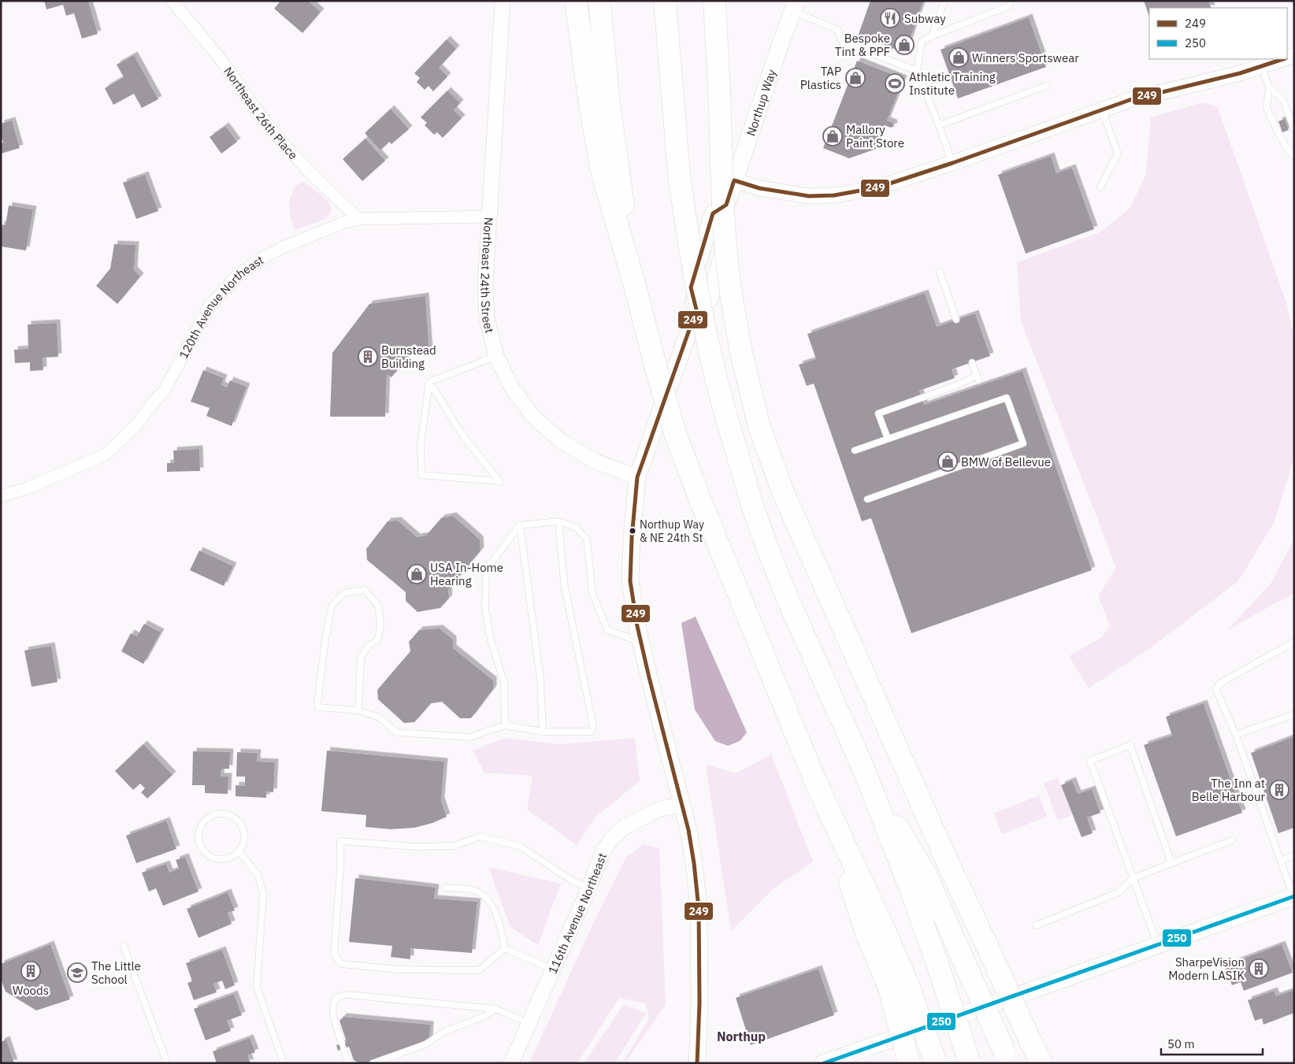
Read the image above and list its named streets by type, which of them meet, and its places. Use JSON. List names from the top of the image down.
{
  "streets": {
    "main road": ["Northup Way"],
    "street": [
      "Northeast 26th Place",
      "Northeast 24th Street",
      "120th Avenue Northeast",
      "116th Avenue Northeast"
    ]
  },
  "crossings": [
    ["Northup Way", "Northeast 24th Street"],
    ["Northup Way", "116th Avenue Northeast"],
    ["Northeast 26th Place", "120th Avenue Northeast"],
    ["Northeast 24th Street", "120th Avenue Northeast"]
  ],
  "districts": ["Northup"],
  "places": {
    "restaurant": ["Subway"],
    "shop": [
      "Bespoke Tint & PPF",
      "Winners Sportswear",
      "TAP Plastics",
      "Mallory Paint Store",
      "BMW of Bellevue",
      "USA In-Home Hearing"
    ],
    "sports": ["Athletic Training Institute"],
    "building": [
      "Burnstead Building",
      "The Inn at Belle Harbour",
      "SharpeVision Modern LASIK",
      "Woods"
    ],
    "other": ["Northup Way & NE 24th St"],
    "school or university": ["The Little School"]
  },
  "lines": ["transit line 249", "transit line 250"],
  "legend": ["249", "250"],
  "scale_bar": "50 m"
}
